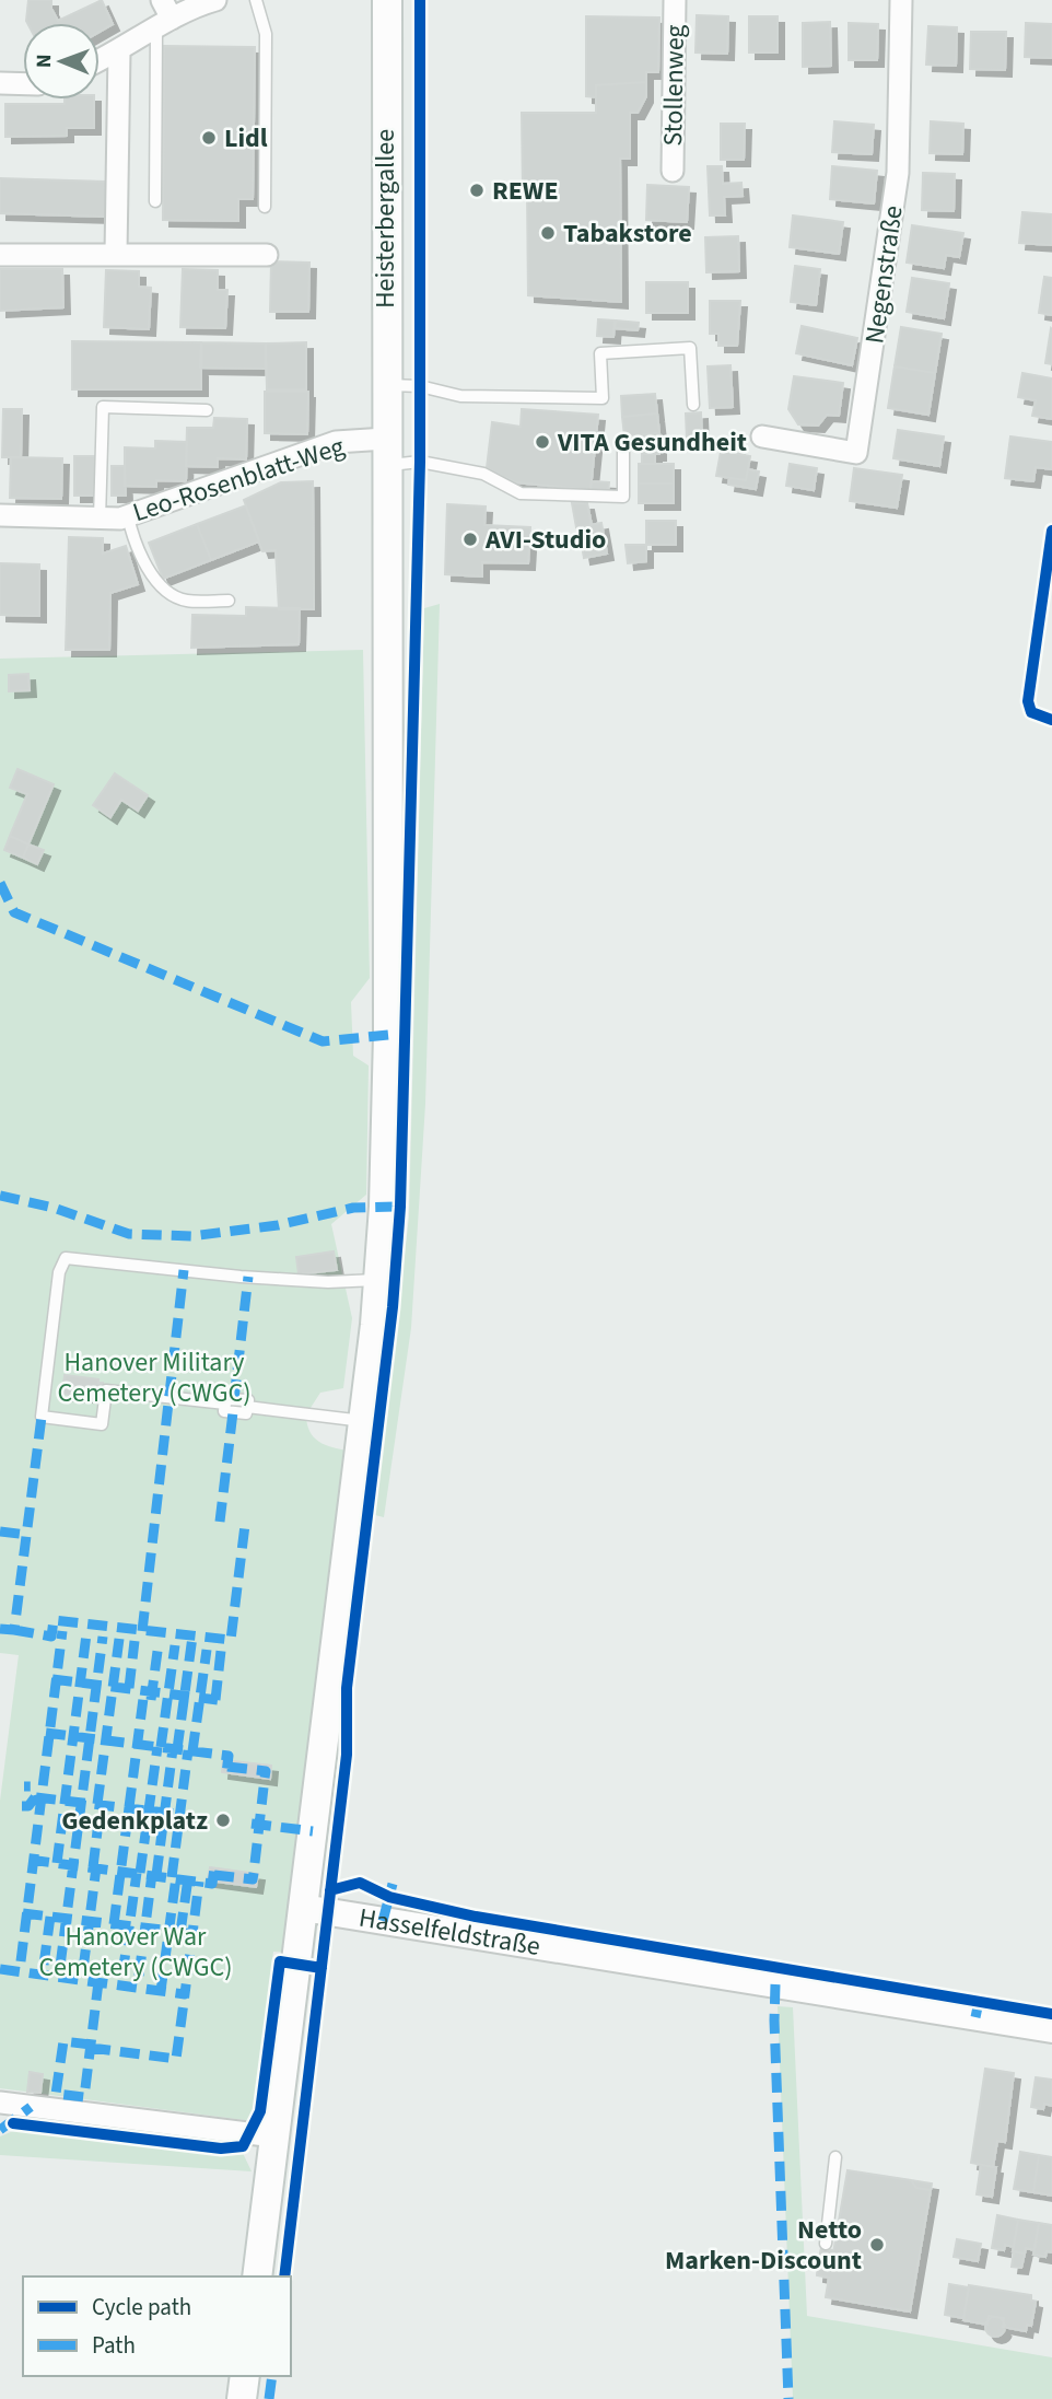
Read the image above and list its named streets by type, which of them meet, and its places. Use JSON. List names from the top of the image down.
{
  "streets": {
    "main road": ["Heisterbergallee"],
    "street": [
      "Stollenweg",
      "Negenstraße",
      "Leo-Rosenblatt-Weg",
      "Hasselfeldstraße"
    ]
  },
  "crossings": [
    ["Heisterbergallee", "Leo-Rosenblatt-Weg"],
    ["Heisterbergallee", "Hasselfeldstraße"]
  ],
  "parks": ["Hanover Military Cemetery (CWGC)", "Hanover War Cemetery (CWGC)"],
  "places": [
    "Lidl",
    "REWE",
    "Tabakstore",
    "VITA Gesundheit",
    "AVI-Studio",
    "Gedenkplatz",
    "Netto Marken-Discount"
  ],
  "legend": ["Cycle path", "Path"],
  "north": "left"
}
